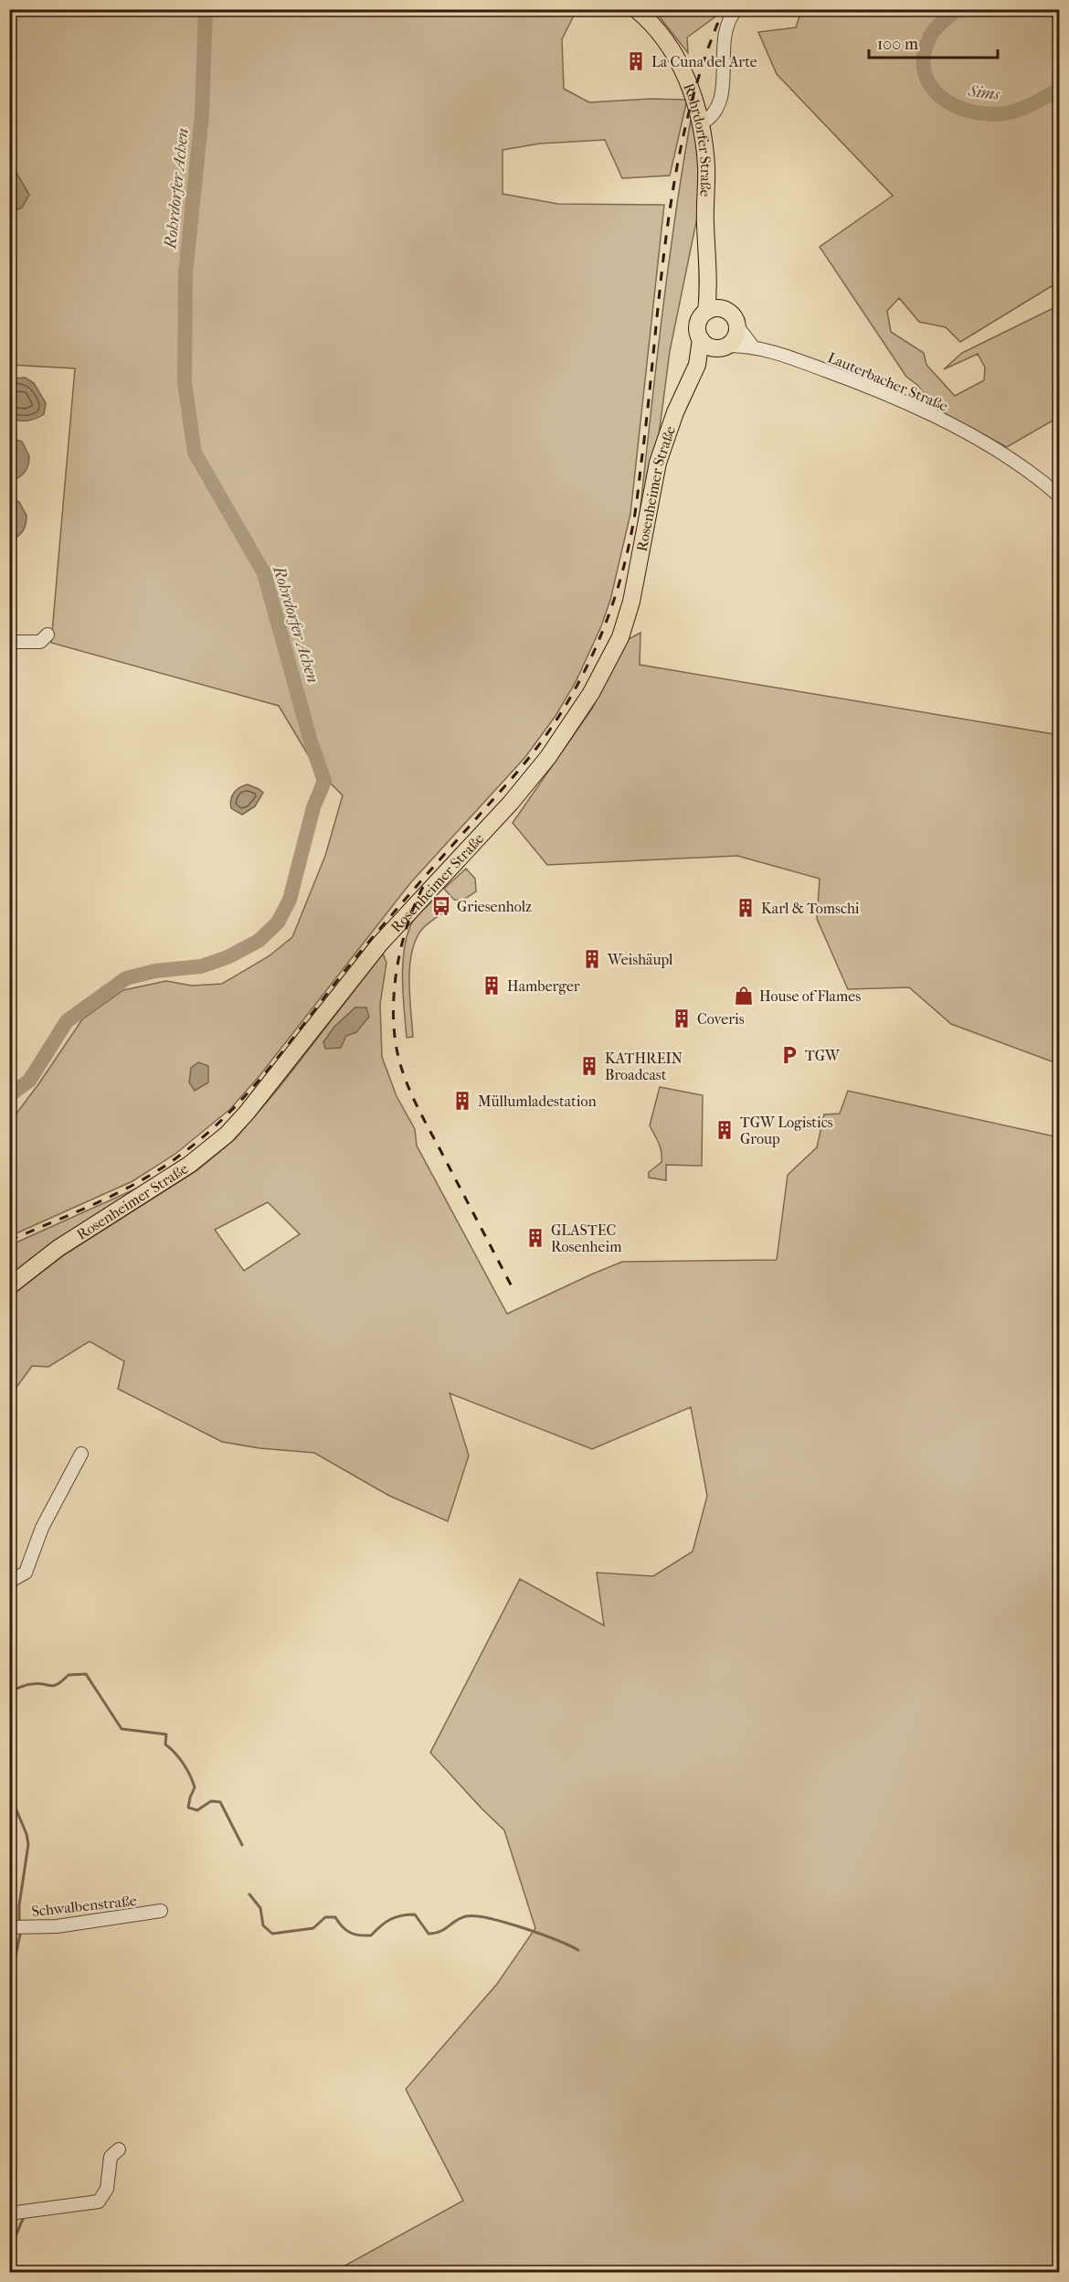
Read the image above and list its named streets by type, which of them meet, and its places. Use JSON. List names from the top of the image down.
{
  "streets": {
    "main road": ["Rohrdorfer Straße", "Rosenheimer Straße"],
    "street": ["Lauterbacher Straße", "Schwalbenstraße"]
  },
  "crossings": [
    ["Rohrdorfer Straße", "Lauterbacher Straße"],
    ["Rohrdorfer Straße", "Rosenheimer Straße"],
    ["Lauterbacher Straße", "Rosenheimer Straße"]
  ],
  "water": ["Sims", "Rohrdorfer Achen"],
  "places": {
    "building": [
      "La Cuna del Arte",
      "Karl & Tomschi",
      "Weishäupl",
      "Hamberger",
      "Coveris",
      "KATHREIN Broadcast",
      "Müllumladestation",
      "TGW Logistics Group",
      "GLASTEC Rosenheim"
    ],
    "bus stop": ["Griesenholz"],
    "shop": ["House of Flames"],
    "parking": ["TGW"]
  },
  "scale_bar": "100 m"
}
